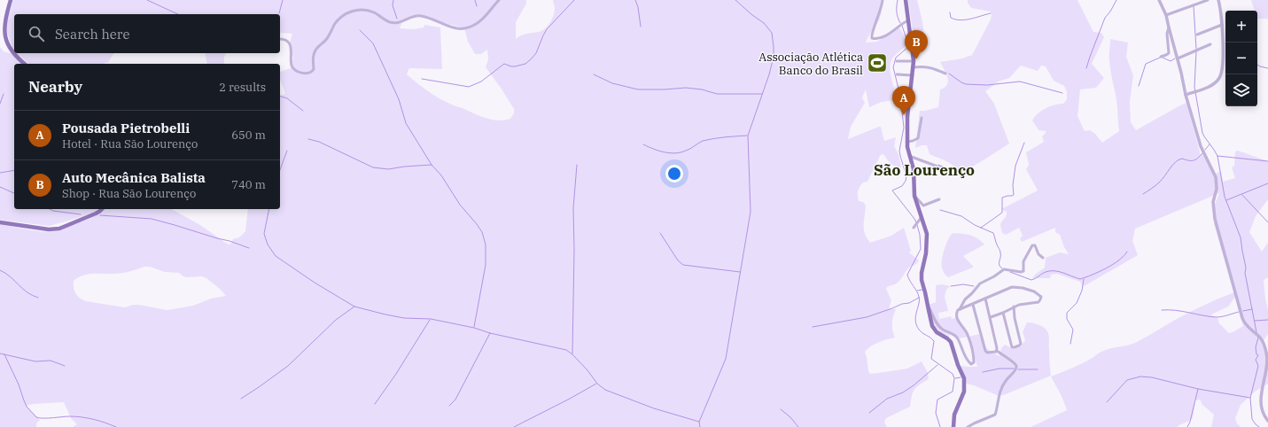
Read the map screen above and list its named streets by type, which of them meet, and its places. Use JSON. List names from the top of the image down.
{
  "districts": ["São Lourenço"],
  "places": {
    "sports": ["Associação Atlética Banco do Brasil"]
  },
  "page": {
    "map_buttons": ["+", "−"],
    "search": "Search here",
    "pins": ["B", "A"],
    "heading": ["Nearby", "2 results"],
    "list": [
      {
        "mark": "A",
        "name": "Pousada Pietrobelli",
        "note": "Hotel · Rua São Lourenço",
        "value": "650 m"
      },
      {
        "mark": "B",
        "name": "Auto Mecânica Balista",
        "note": "Shop · Rua São Lourenço",
        "value": "740 m"
      }
    ]
  }
}
